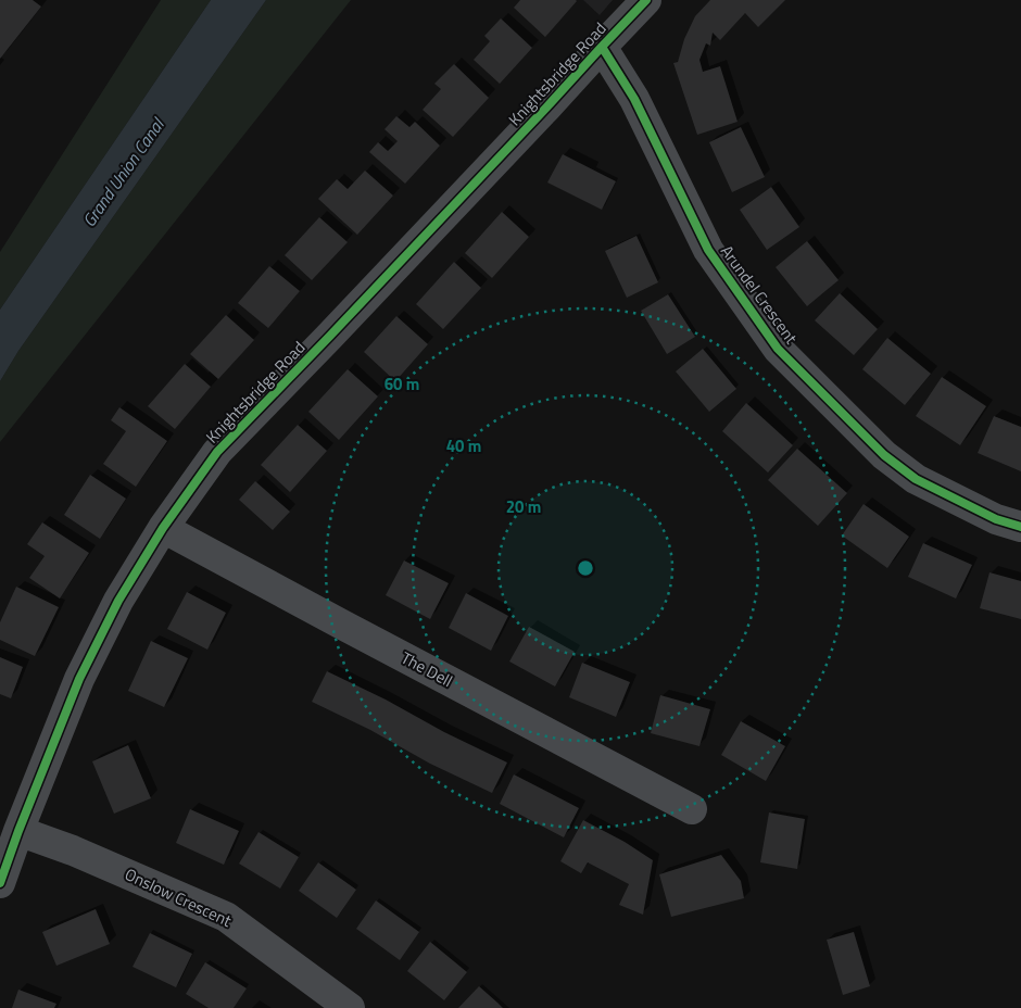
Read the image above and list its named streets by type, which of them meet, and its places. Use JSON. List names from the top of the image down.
{
  "streets": {
    "street": [
      "Knightsbridge Road",
      "Arundel Crescent",
      "The Dell",
      "Onslow Crescent"
    ]
  },
  "crossings": [
    ["Knightsbridge Road", "Arundel Crescent"],
    ["Knightsbridge Road", "The Dell"],
    ["Knightsbridge Road", "Onslow Crescent"]
  ],
  "water": ["Grand Union Canal"],
  "rings": ["60 m", "40 m", "20 m"]
}
